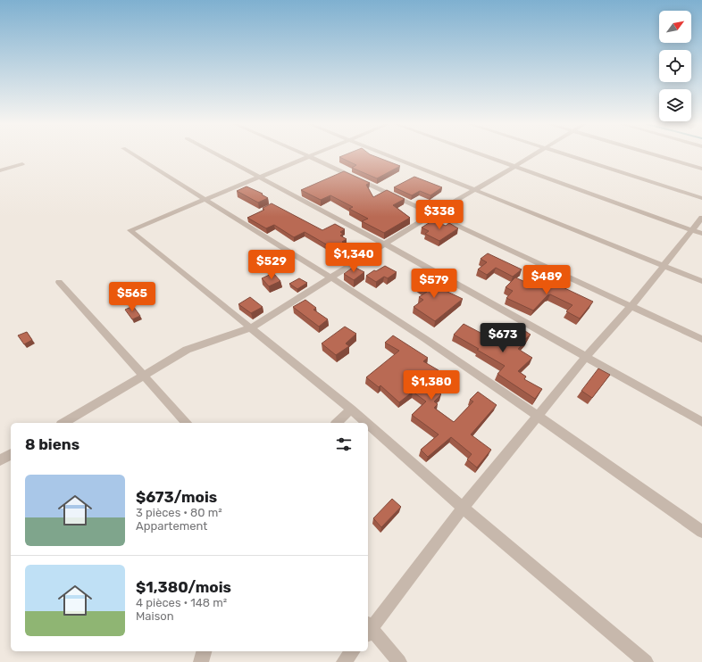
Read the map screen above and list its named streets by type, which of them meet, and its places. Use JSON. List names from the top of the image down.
{
  "north": "top right",
  "page": {
    "price": [
      "$338",
      "$1,340",
      "$529",
      "$489",
      "$579",
      "$565",
      "$673",
      "$1,380"
    ],
    "heading": "8 biens",
    "list": [
      {
        "name": "$673/mois",
        "note": "3 pièces · 80 m² · Appartement"
      },
      {
        "name": "$1,380/mois",
        "note": "4 pièces · 148 m² · Maison"
      }
    ]
  }
}
